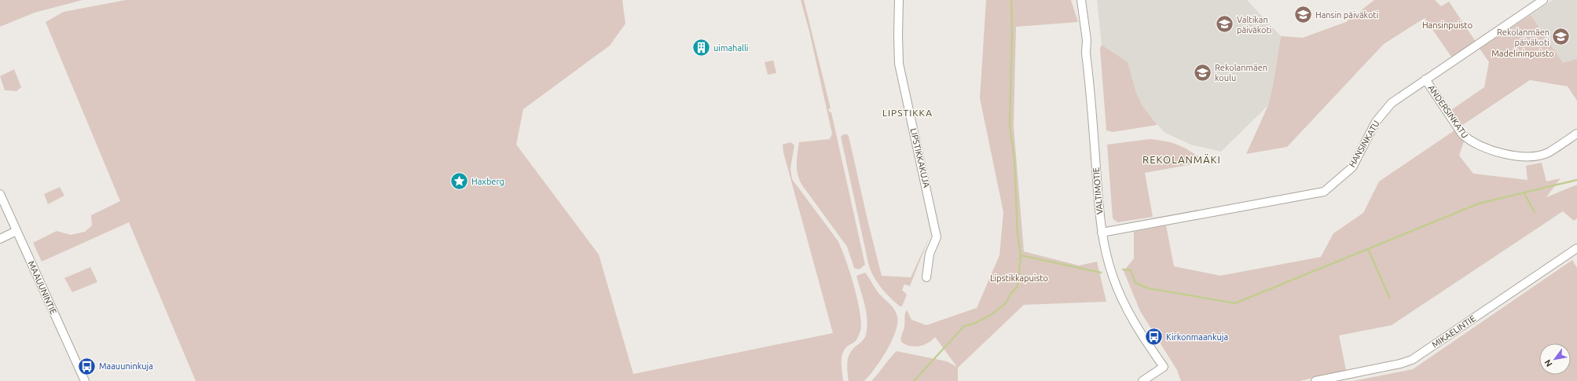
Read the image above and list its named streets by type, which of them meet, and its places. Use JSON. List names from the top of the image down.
{
  "streets": {
    "street": [
      "ANDERSINKATU",
      "HANSINKATU",
      "LIPSTIKKAKUJA",
      "VALTIMOTIE",
      "MAAUUNINTIE",
      "MIKAELINTIE"
    ]
  },
  "crossings": [
    ["ANDERSINKATU", "HANSINKATU"],
    ["HANSINKATU", "VALTIMOTIE"]
  ],
  "districts": ["LIPSTIKKA", "REKOLANMÄKI"],
  "parks": ["Hansinpuisto", "Madelininpuisto", "Lipstikkapuisto"],
  "places": {
    "school or university": [
      "Hansin päiväkoti",
      "Valtikan päiväkoti",
      "Rekolanmäen päiväkoti",
      "Rekolanmäen koulu"
    ],
    "building": ["uimahalli"],
    "place": ["Haxberg"],
    "bus stop": ["Kirkonmaankuja", "Maauuninkuja"]
  },
  "north": "bottom left"
}
